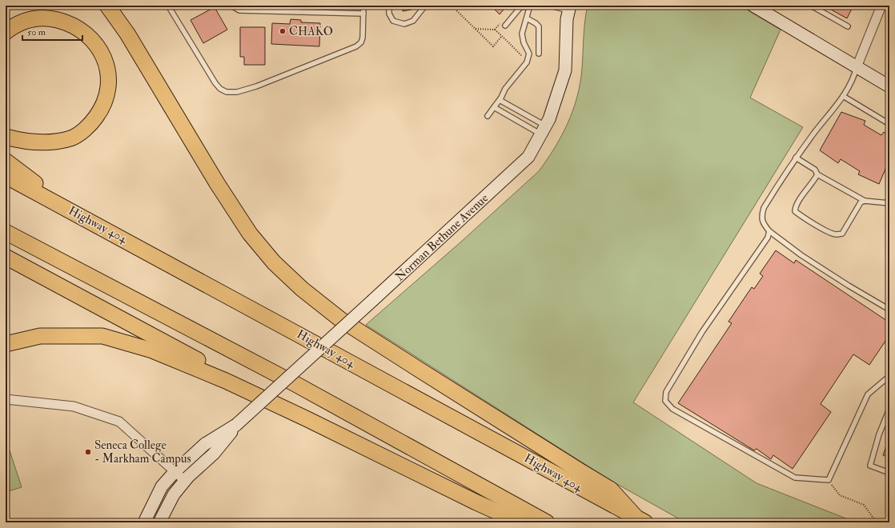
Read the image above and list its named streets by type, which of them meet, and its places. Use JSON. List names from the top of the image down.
{
  "streets": {
    "highway": ["Highway 404"],
    "street": ["Norman Bethune Avenue"]
  },
  "places": ["CHAKO", "Seneca College - Markham Campus"],
  "scale_bar": "50 m"
}
